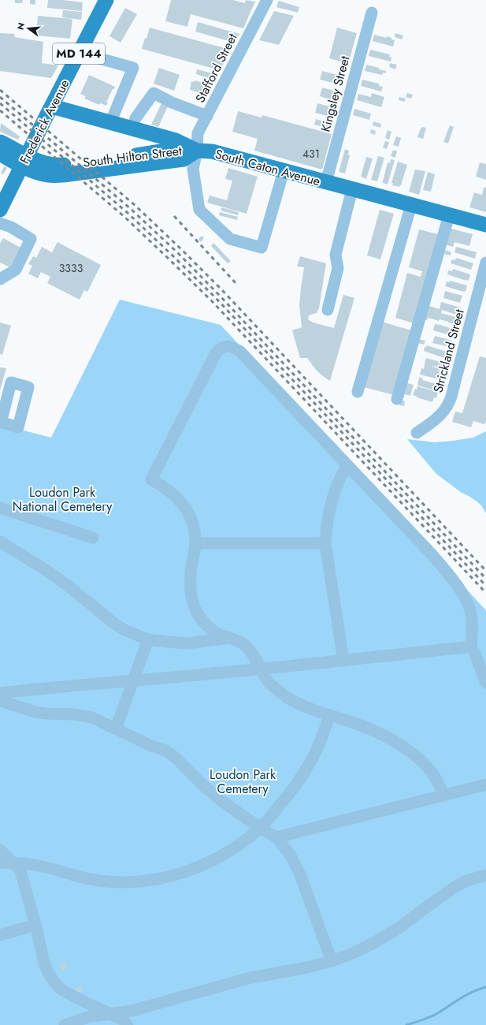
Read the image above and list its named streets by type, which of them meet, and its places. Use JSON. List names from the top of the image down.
{
  "streets": {
    "main road": [
      "MD 144",
      "Frederick Avenue",
      "South Hilton Street",
      "South Caton Avenue"
    ],
    "street": ["Stafford Street", "Kingsley Street", "Strickland Street"]
  },
  "crossings": [
    ["Stafford Street", "South Hilton Street"],
    ["Stafford Street", "South Caton Avenue"],
    ["Kingsley Street", "South Caton Avenue"],
    ["Frederick Avenue", "South Hilton Street"],
    ["Frederick Avenue", "South Caton Avenue"],
    ["South Hilton Street", "South Caton Avenue"]
  ],
  "parks": ["Loudon Park National Cemetery", "Loudon Park Cemetery"],
  "house_numbers": ["431", "3333"],
  "north": "left"
}
